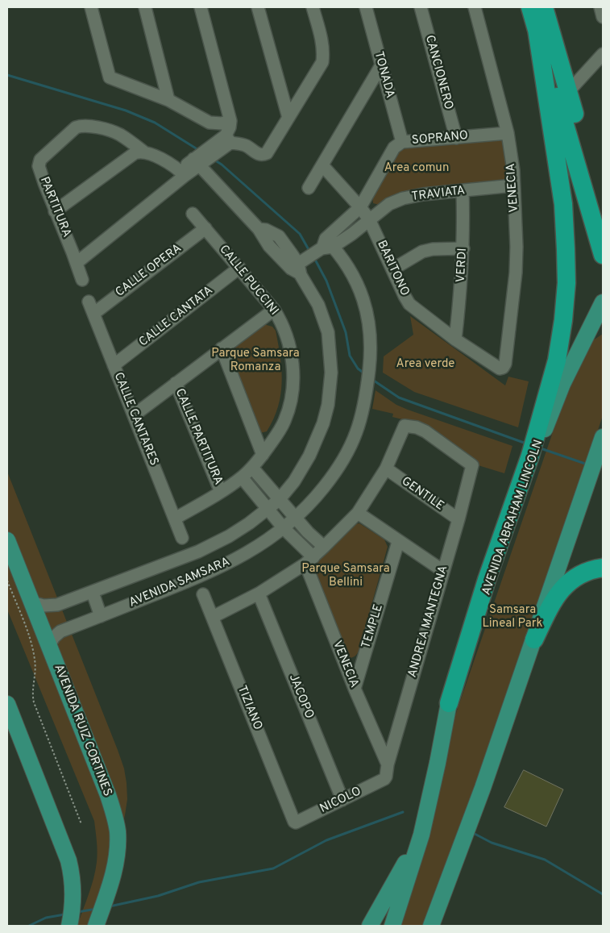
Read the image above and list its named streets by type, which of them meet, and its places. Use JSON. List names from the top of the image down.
{
  "streets": {
    "main road": ["AVENIDA ABRAHAM LINCOLN", "AVENIDA RUIZ CORTINES"],
    "street": [
      "CANCIONERO",
      "TONADA",
      "SOPRANO",
      "VENECIA",
      "TRAVIATA",
      "PARTITURA",
      "VERDI",
      "BARITONO",
      "CALLE OPERA",
      "CALLE PUCCINI",
      "CALLE CANTATA",
      "CALLE CANTARES",
      "CALLE PARTITURA",
      "GENTILE",
      "AVENIDA SAMSARA",
      "ANDREA MANTEGNA",
      "TEMPLE",
      "JACOPO",
      "TIZIANO",
      "NICOLO"
    ]
  },
  "crossings": [
    ["CANCIONERO", "SOPRANO"],
    ["TONADA", "SOPRANO"],
    ["SOPRANO", "VENECIA"],
    ["SOPRANO", "TRAVIATA"],
    ["SOPRANO", "BARITONO"],
    ["SOPRANO", "AVENIDA SAMSARA"],
    ["VENECIA", "TRAVIATA"],
    ["VENECIA", "BARITONO"],
    ["VENECIA", "ANDREA MANTEGNA"],
    ["VENECIA", "TEMPLE"],
    ["VENECIA", "NICOLO"],
    ["TRAVIATA", "VERDI"],
    ["TRAVIATA", "BARITONO"],
    ["TRAVIATA", "AVENIDA SAMSARA"],
    ["VERDI", "BARITONO"],
    ["CALLE OPERA", "CALLE PUCCINI"],
    ["CALLE OPERA", "CALLE CANTARES"],
    ["CALLE PUCCINI", "CALLE CANTATA"],
    ["CALLE PUCCINI", "CALLE CANTARES"],
    ["CALLE PUCCINI", "CALLE PARTITURA"],
    ["CALLE CANTATA", "CALLE CANTARES"],
    ["GENTILE", "ANDREA MANTEGNA"],
    ["AVENIDA SAMSARA", "AVENIDA RUIZ CORTINES"],
    ["ANDREA MANTEGNA", "NICOLO"],
    ["JACOPO", "NICOLO"],
    ["TIZIANO", "NICOLO"]
  ],
  "parks": [
    "Area comun",
    "Parque Samsara Romanza",
    "Area verde",
    "Parque Samsara Bellini",
    "Samsara Lineal Park"
  ]
}
